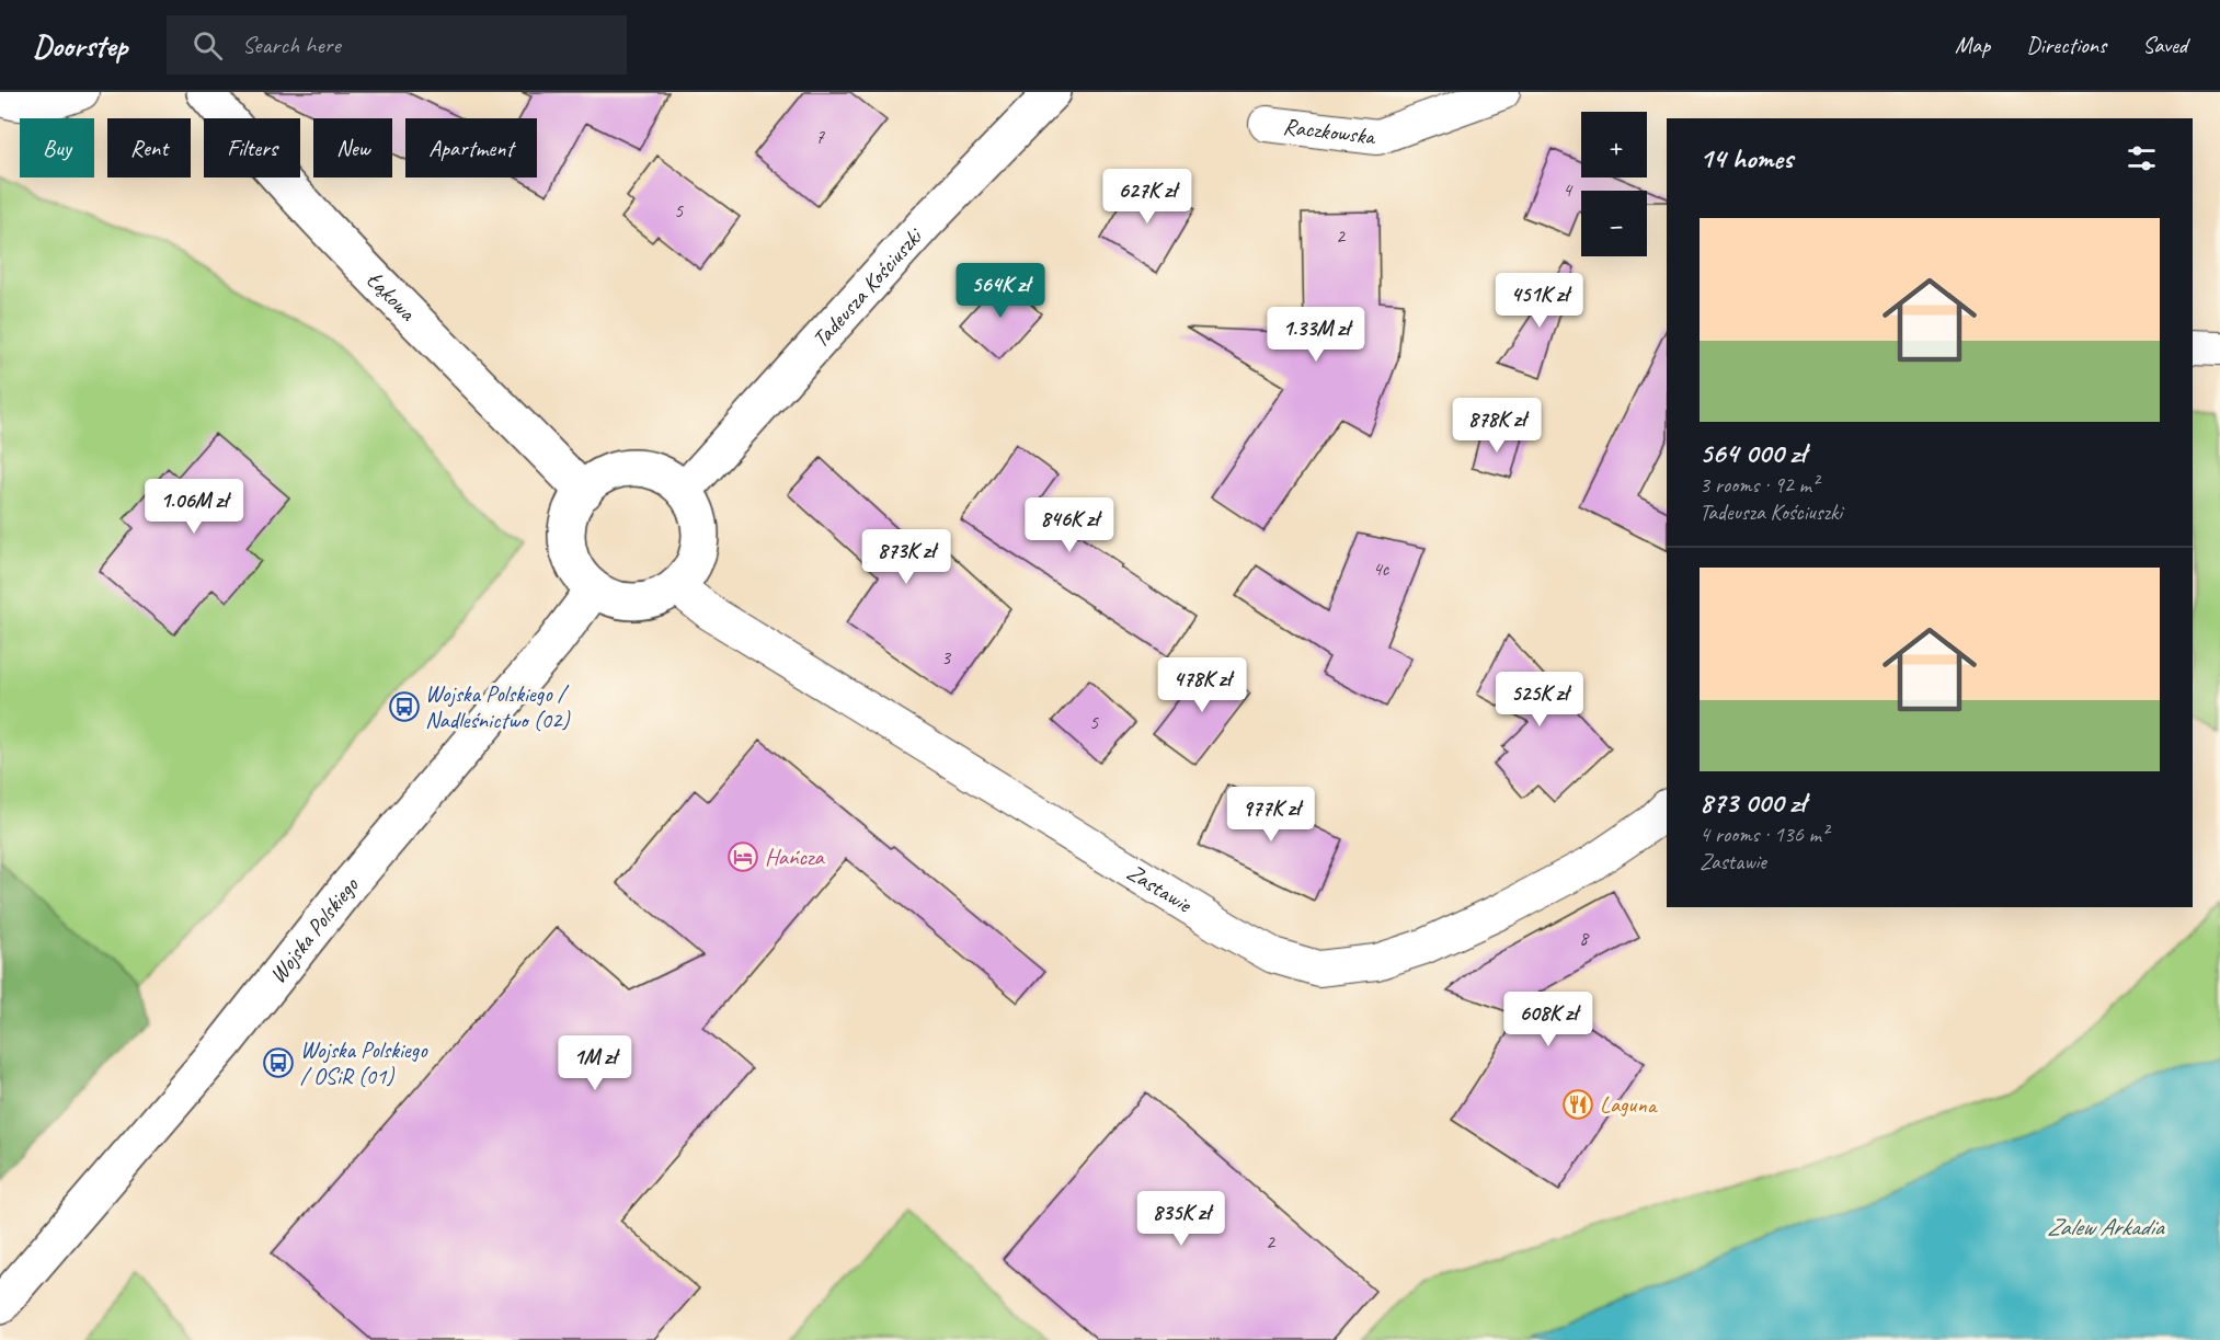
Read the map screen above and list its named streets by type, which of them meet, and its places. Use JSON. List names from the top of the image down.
{
  "streets": {
    "street": [
      "Raczkowska",
      "Tadeusza Kościuszki",
      "Łąkowa",
      "Zastawie",
      "Wojska Polskiego"
    ]
  },
  "crossings": [
    ["Tadeusza Kościuszki", "Łąkowa"],
    ["Tadeusza Kościuszki", "Zastawie"],
    ["Tadeusza Kościuszki", "Wojska Polskiego"],
    ["Łąkowa", "Zastawie"],
    ["Łąkowa", "Wojska Polskiego"],
    ["Zastawie", "Wojska Polskiego"]
  ],
  "water": ["Zalew Arkadia"],
  "places": {
    "bus stop": ["Wojska Polskiego / Nadleśnictwo (02)", "Wojska Polskiego / OSiR (01)"],
    "hotel": ["Hańcza"],
    "restaurant": ["Laguna"]
  },
  "house_numbers": [
    "7",
    "4",
    "5",
    "2",
    "4c",
    "3",
    "5",
    "8",
    "2"
  ],
  "page": {
    "header": "Doorstep",
    "search": "Search here",
    "nav": ["Map", "Directions", "Saved"],
    "map_buttons": ["+", "−"],
    "chip": [
      "Buy",
      "Rent",
      "Filters",
      "New",
      "Apartment"
    ],
    "heading": "14 homes",
    "price": [
      "627K zł",
      "564K zł",
      "451K zł",
      "1.33M zł",
      "878K zł",
      "1.06M zł",
      "846K zł",
      "873K zł",
      "478K zł",
      "525K zł",
      "977K zł",
      "608K zł",
      "1M zł",
      "835K zł"
    ],
    "list": [
      {
        "name": "564 000 zł",
        "note": "3 rooms · 92 m² · Tadeusza Kościuszki"
      },
      {
        "name": "873 000 zł",
        "note": "4 rooms · 136 m² · Zastawie"
      }
    ]
  }
}
